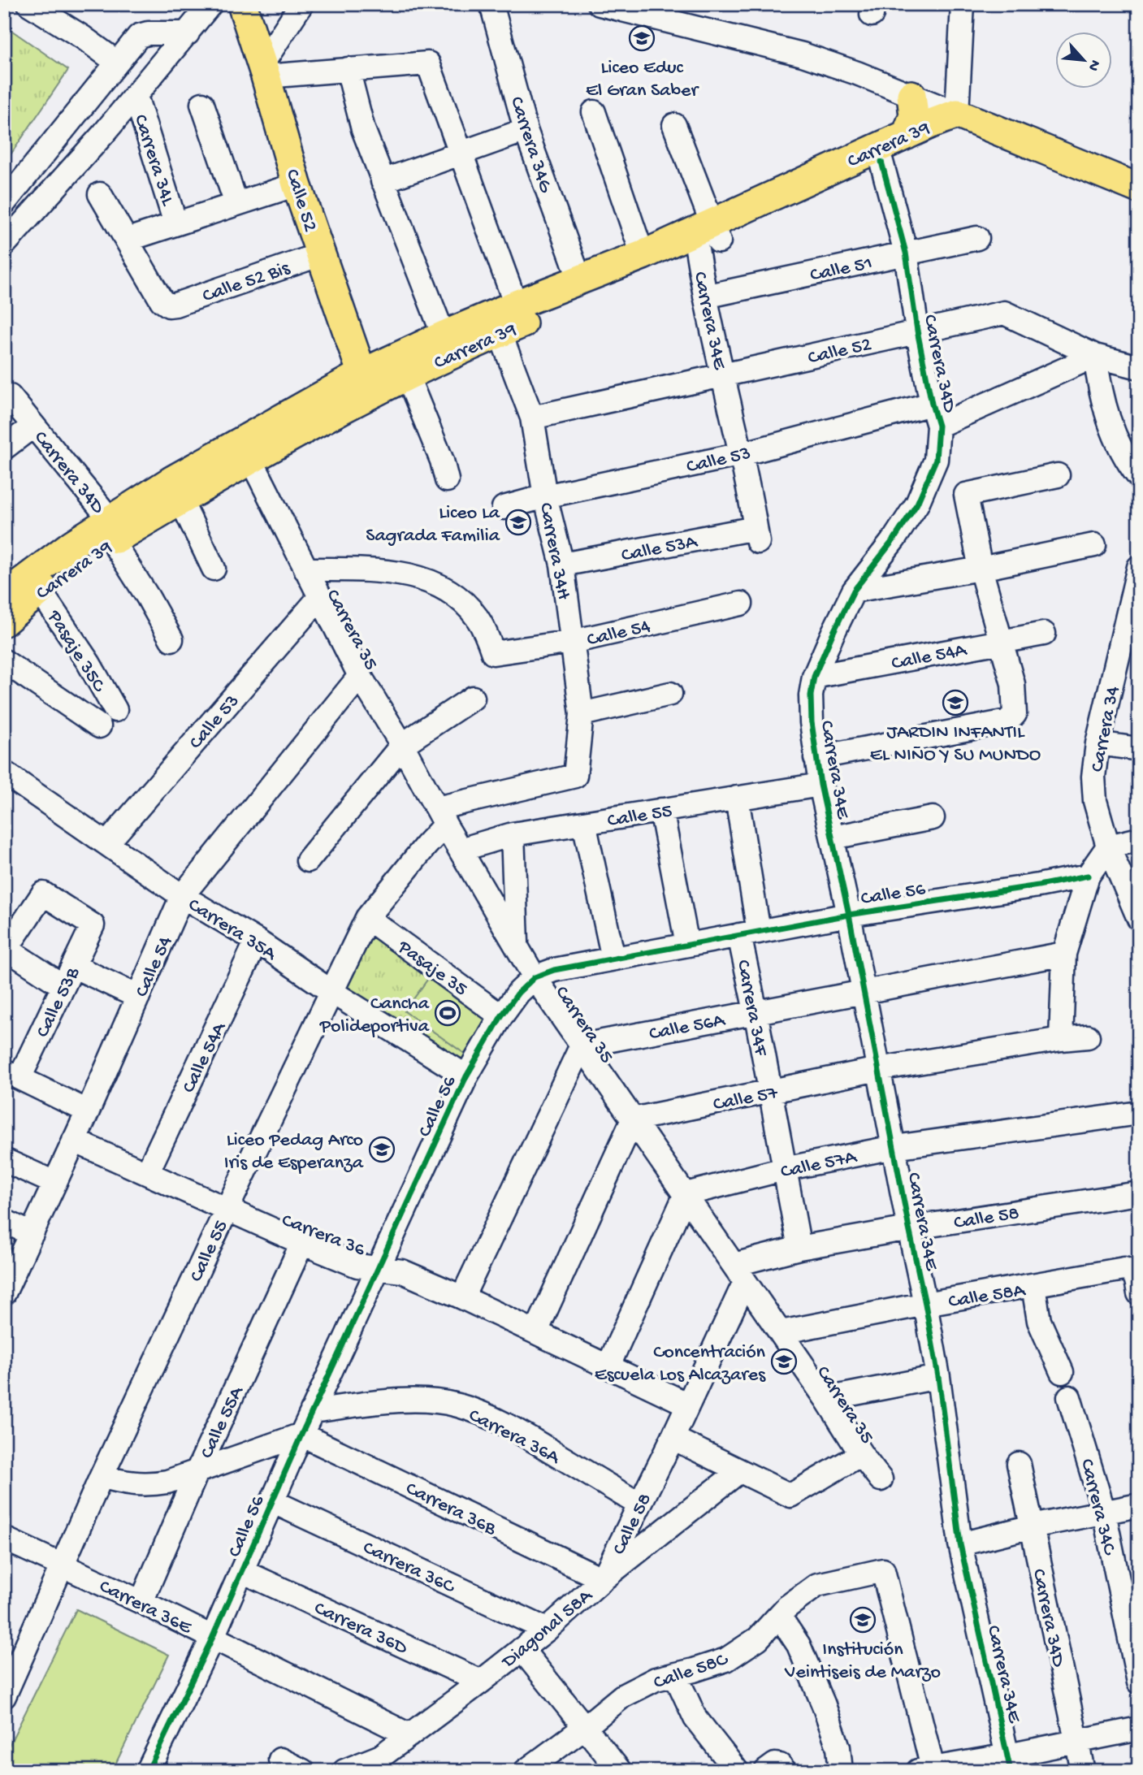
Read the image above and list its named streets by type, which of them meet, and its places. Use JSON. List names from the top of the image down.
{
  "streets": {
    "main road": ["Carrera 39", "Calle 52"],
    "street": [
      "Carrera 34G",
      "Carrera 34L",
      "Calle 51",
      "Calle 52 Bis",
      "Carrera 34E",
      "Carrera 34D",
      "Calle 53",
      "Calle 53A",
      "Carrera 34H",
      "Carrera 35",
      "Calle 54",
      "Pasaje 35C",
      "Calle 54A",
      "Carrera 34",
      "Calle 55",
      "Calle 56",
      "Carrera 35A",
      "Pasaje 35",
      "Calle 53B",
      "Carrera 34F",
      "Calle 56A",
      "Calle 57",
      "Calle 57A",
      "Calle 58",
      "Carrera 36",
      "Calle 58A",
      "Calle 55A",
      "Carrera 36A",
      "Carrera 34C",
      "Carrera 36B",
      "Carrera 36C",
      "Carrera 36E",
      "Carrera 36D",
      "Diagonal 58A",
      "Calle 58C"
    ]
  },
  "crossings": [
    ["Carrera 39", "Carrera 34G"],
    ["Carrera 39", "Calle 52"],
    ["Carrera 39", "Carrera 34E"],
    ["Carrera 39", "Carrera 34D"],
    ["Carrera 39", "Carrera 34H"],
    ["Carrera 39", "Carrera 35"],
    ["Carrera 39", "Pasaje 35C"],
    ["Calle 52", "Calle 52 Bis"],
    ["Calle 52", "Carrera 34E"],
    ["Calle 52", "Carrera 34D"],
    ["Calle 52", "Carrera 34H"],
    ["Calle 51", "Carrera 34E"],
    ["Calle 51", "Carrera 34D"],
    ["Carrera 34E", "Carrera 34D"],
    ["Carrera 34E", "Calle 53"],
    ["Carrera 34E", "Calle 53A"],
    ["Carrera 34E", "Calle 54A"],
    ["Carrera 34E", "Calle 55"],
    ["Carrera 34E", "Calle 56"],
    ["Carrera 34E", "Calle 56A"],
    ["Carrera 34E", "Calle 57"],
    ["Carrera 34E", "Calle 57A"],
    ["Carrera 34E", "Calle 58"],
    ["Carrera 34E", "Calle 58A"],
    ["Carrera 34D", "Calle 53"],
    ["Carrera 34D", "Calle 54A"],
    ["Calle 53", "Carrera 34H"],
    ["Calle 53", "Carrera 35"],
    ["Calle 53", "Carrera 35A"],
    ["Calle 53A", "Carrera 34H"],
    ["Carrera 34H", "Carrera 35"],
    ["Carrera 34H", "Calle 54"],
    ["Carrera 34H", "Calle 55"],
    ["Carrera 35", "Calle 54"],
    ["Carrera 35", "Calle 55"],
    ["Carrera 35", "Calle 56"],
    ["Carrera 35", "Calle 56A"],
    ["Carrera 35", "Calle 57"],
    ["Carrera 35", "Calle 57A"],
    ["Carrera 35", "Calle 58"],
    ["Carrera 35", "Calle 58A"],
    ["Calle 54", "Carrera 35A"],
    ["Calle 54", "Carrera 36"],
    ["Calle 54A", "Carrera 35A"],
    ["Calle 54A", "Carrera 36"],
    ["Calle 55", "Carrera 35A"],
    ["Calle 55", "Pasaje 35"],
    ["Calle 55", "Carrera 34F"],
    ["Calle 55", "Carrera 36"],
    ["Calle 55", "Carrera 36E"],
    ["Calle 56", "Carrera 35A"],
    ["Calle 56", "Pasaje 35"],
    ["Calle 56", "Carrera 34F"],
    ["Calle 56", "Carrera 36"],
    ["Calle 56", "Carrera 36A"],
    ["Calle 56", "Carrera 36B"],
    ["Calle 56", "Carrera 36C"],
    ["Calle 56", "Carrera 36E"],
    ["Calle 56", "Carrera 36D"],
    ["Carrera 34F", "Calle 56A"],
    ["Carrera 34F", "Calle 57"],
    ["Carrera 34F", "Calle 57A"],
    ["Carrera 34F", "Calle 58"],
    ["Calle 58", "Carrera 36"],
    ["Calle 58", "Carrera 36A"],
    ["Calle 58", "Carrera 36B"],
    ["Calle 58", "Diagonal 58A"],
    ["Carrera 36", "Calle 55A"],
    ["Calle 55A", "Carrera 36E"],
    ["Carrera 36B", "Diagonal 58A"],
    ["Carrera 36C", "Diagonal 58A"],
    ["Carrera 36E", "Diagonal 58A"],
    ["Carrera 36D", "Diagonal 58A"]
  ],
  "places": {
    "school or university": [
      "Liceo Educ El Gran Saber",
      "Liceo La Sagrada Familia",
      "JARDIN INFANTIL EL NIÑO Y SU MUNDO",
      "Liceo Pedag Arco Iris de Esperanza",
      "Concentración Escuela Los Alcazares",
      "Institución Veintiseis de Marzo"
    ],
    "sports": ["Cancha Polideportiva"]
  },
  "north": "bottom right"
}
